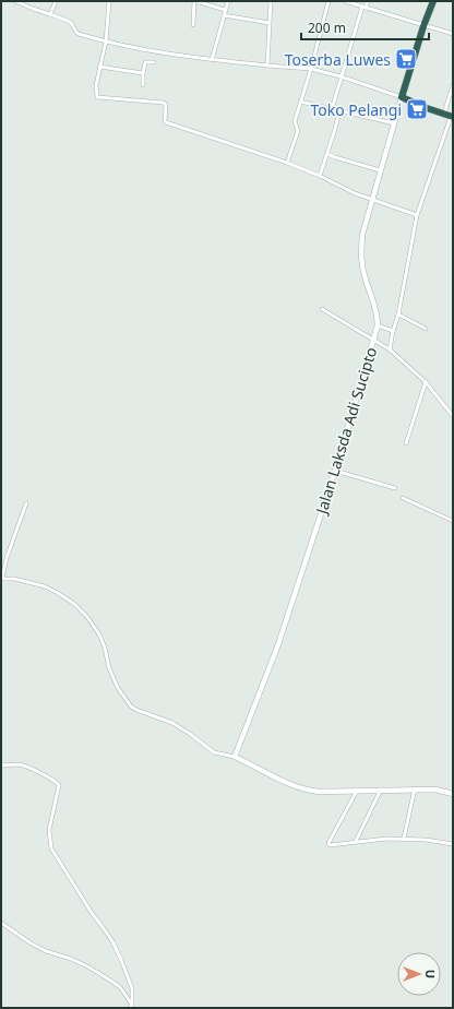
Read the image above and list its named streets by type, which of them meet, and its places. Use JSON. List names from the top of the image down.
{
  "streets": {
    "street": ["Jalan Laksda Adi Sucipto"]
  },
  "places": {
    "supermarket": ["Toserba Luwes", "Toko Pelangi"]
  },
  "scale_bar": "200 m",
  "north": "right"
}
